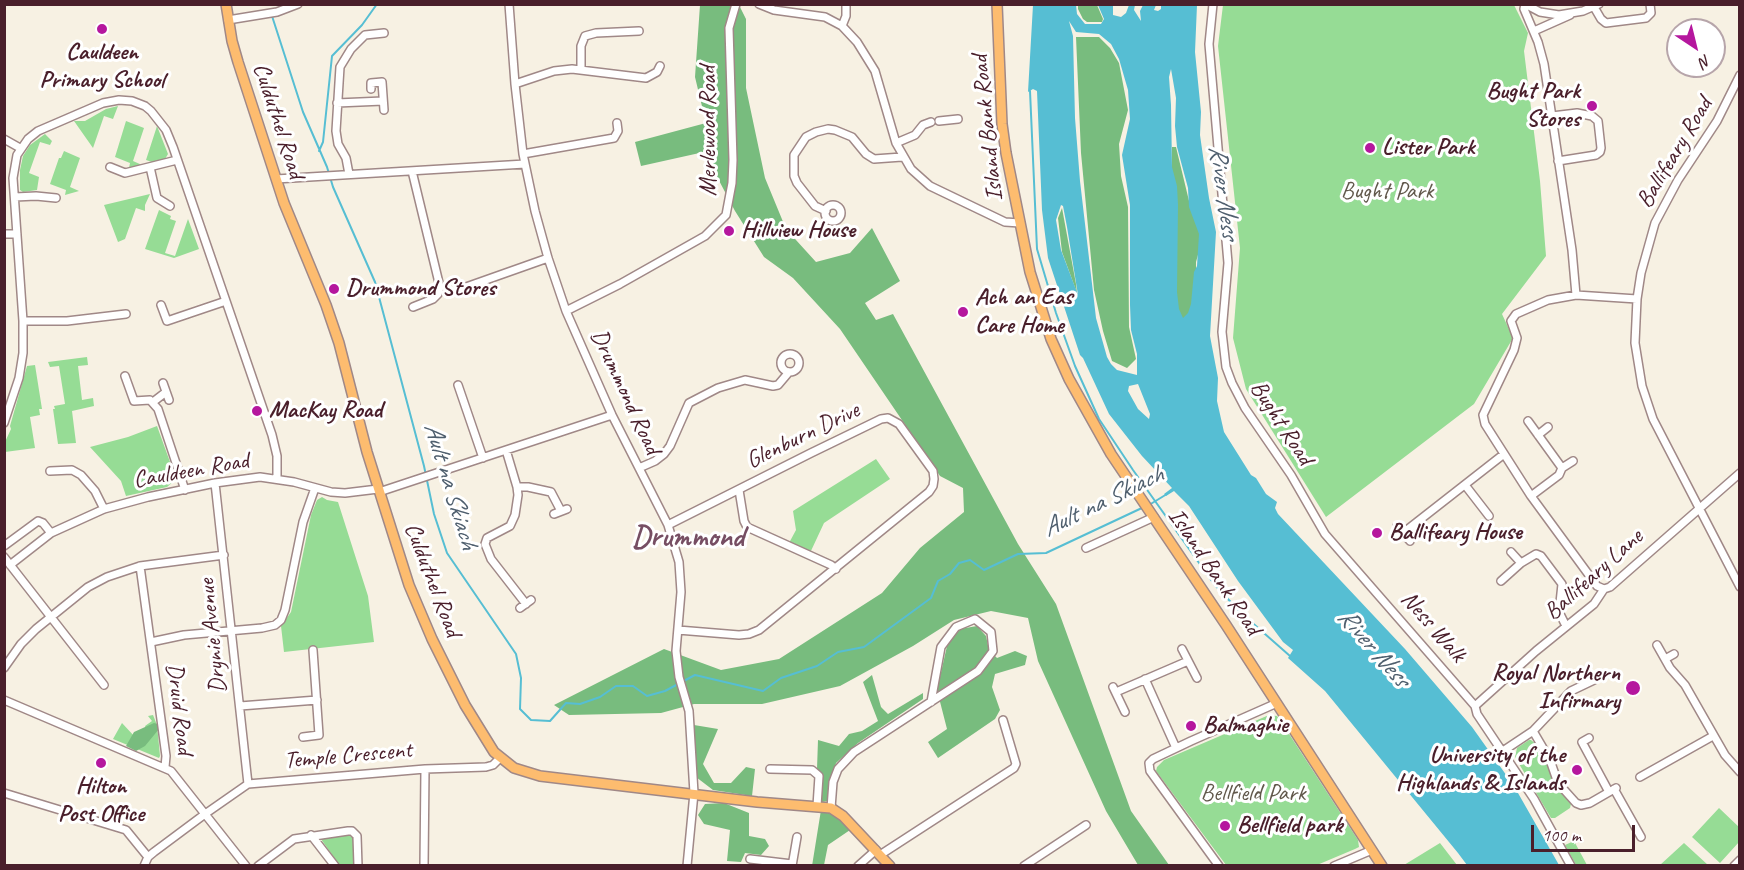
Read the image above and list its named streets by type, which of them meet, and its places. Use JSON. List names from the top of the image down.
{
  "streets": {
    "main road": ["Culduthel Road", "Island Bank Road"],
    "street": [
      "Merlewood Road",
      "Ballifeary Road",
      "Drummond Road",
      "Bught Road",
      "Glenburn Drive",
      "Cauldeen Road",
      "Ballifeary Lane",
      "Ness Walk",
      "Drynie Avenue",
      "Druid Road",
      "Temple Crescent"
    ]
  },
  "crossings": [
    ["Culduthel Road", "Drummond Road"],
    ["Culduthel Road", "Cauldeen Road"],
    ["Culduthel Road", "Temple Crescent"],
    ["Merlewood Road", "Drummond Road"],
    ["Ballifeary Road", "Ballifeary Lane"],
    ["Drummond Road", "Glenburn Drive"],
    ["Drummond Road", "Cauldeen Road"],
    ["Bught Road", "Ness Walk"],
    ["Cauldeen Road", "Drynie Avenue"],
    ["Ballifeary Lane", "Ness Walk"],
    ["Drynie Avenue", "Temple Crescent"]
  ],
  "districts": ["Drummond"],
  "water": ["River Ness", "Ault na Skiach"],
  "parks": ["Bught Park", "Bellfield Park"],
  "places": [
    "Cauldeen Primary School",
    "Bught Park Stores",
    "Lister Park",
    "Hillview House",
    "Drummond Stores",
    "Ach an Eas Care Home",
    "MacKay Road",
    "Ballifeary House",
    "Royal Northern Infirmary",
    "Balmaghie",
    "Hilton Post Office",
    "University of the Highlands & Islands",
    "Bellfield park"
  ],
  "scale_bar": "100 m",
  "north": "bottom right"
}
